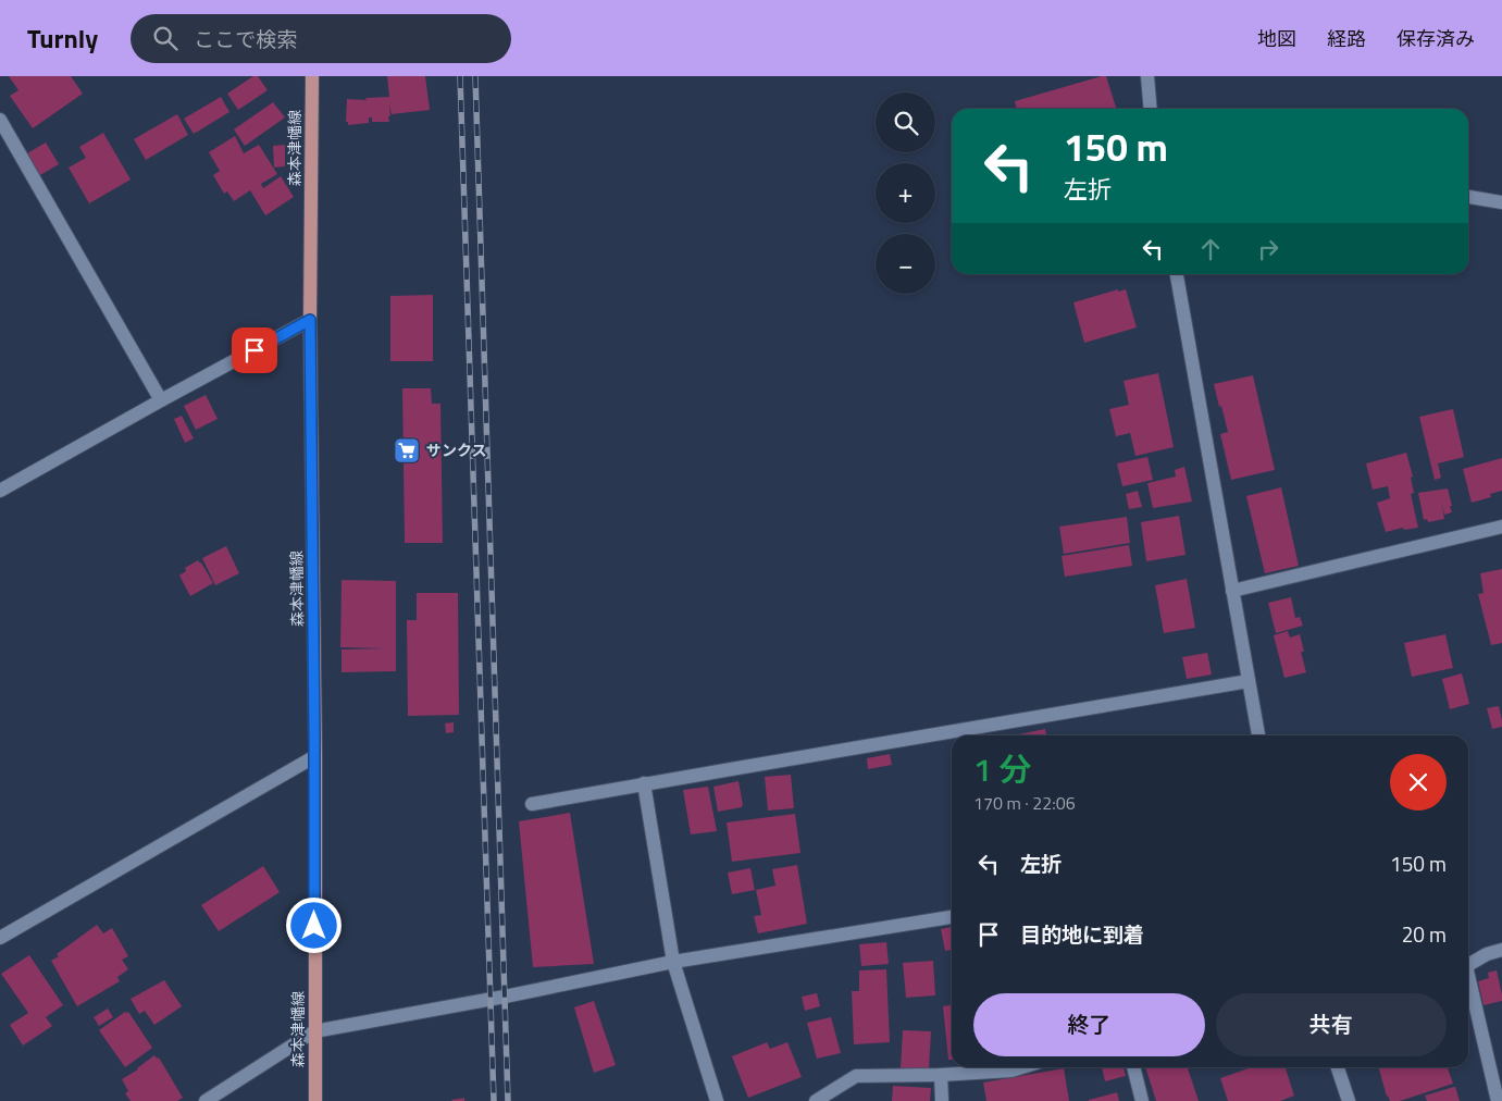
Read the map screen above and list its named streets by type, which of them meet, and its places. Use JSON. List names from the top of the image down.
{
  "streets": {
    "main road": ["森本津幡線"]
  },
  "places": {
    "supermarket": ["サンクス"]
  },
  "page": {
    "header": "Turnly",
    "search": "ここで検索",
    "nav": ["地図", "経路", "保存済み"],
    "map_buttons": ["+", "−"],
    "turn": ["150 m", "左折"],
    "heading": ["1 分", "170 m · 22:06"],
    "list": [
      {
        "name": "左折",
        "value": "150 m"
      },
      {
        "name": "目的地に到着",
        "value": "20 m"
      }
    ],
    "buttons": ["終了", "共有"]
  }
}
